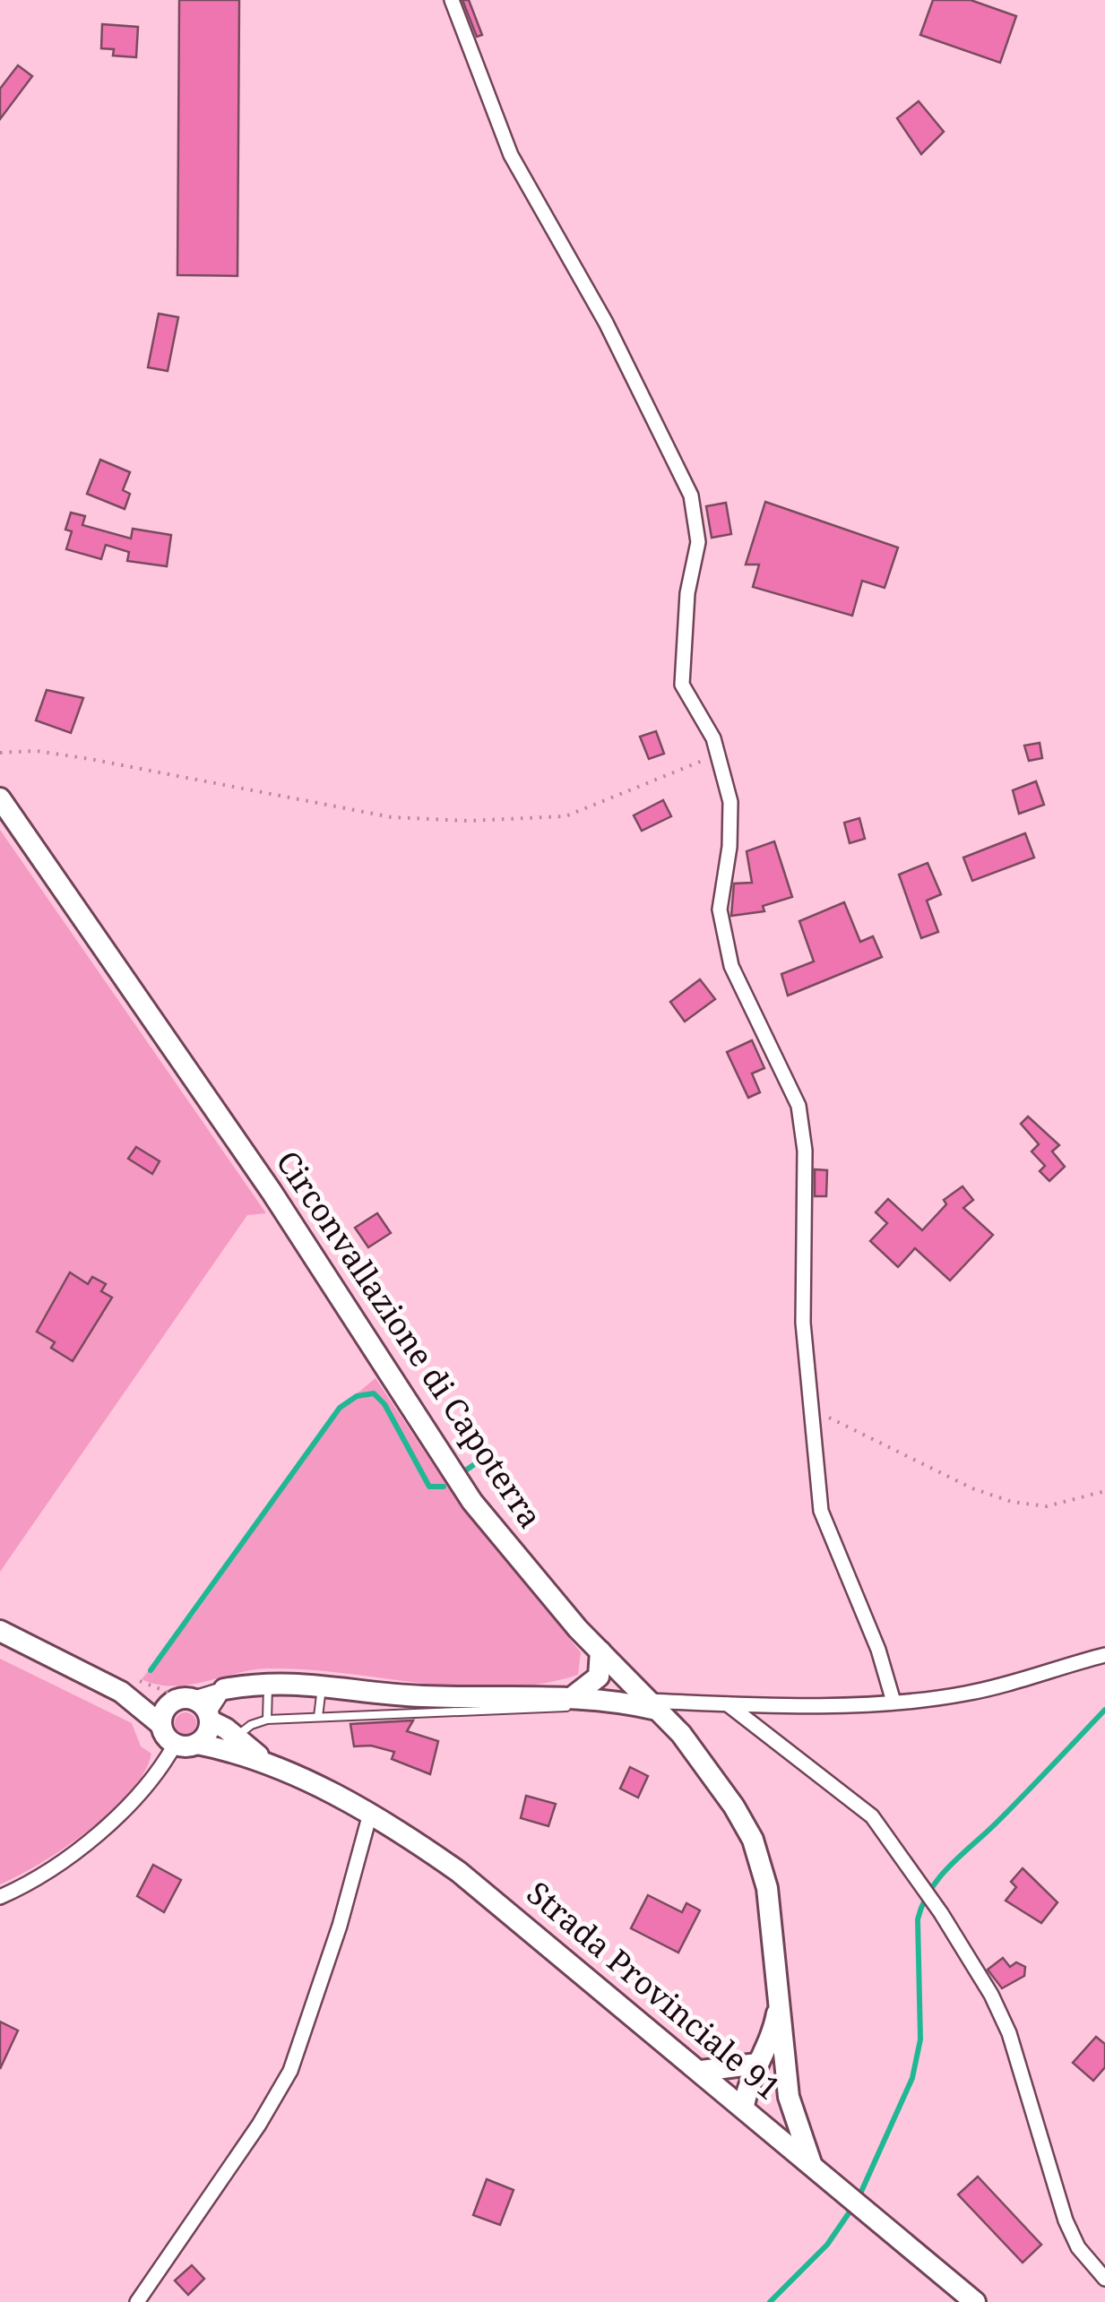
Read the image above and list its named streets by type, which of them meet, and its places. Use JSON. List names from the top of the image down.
{
  "streets": {
    "street": ["Circonvallazione di Capoterra", "Strada Provinciale 91"]
  }
}
